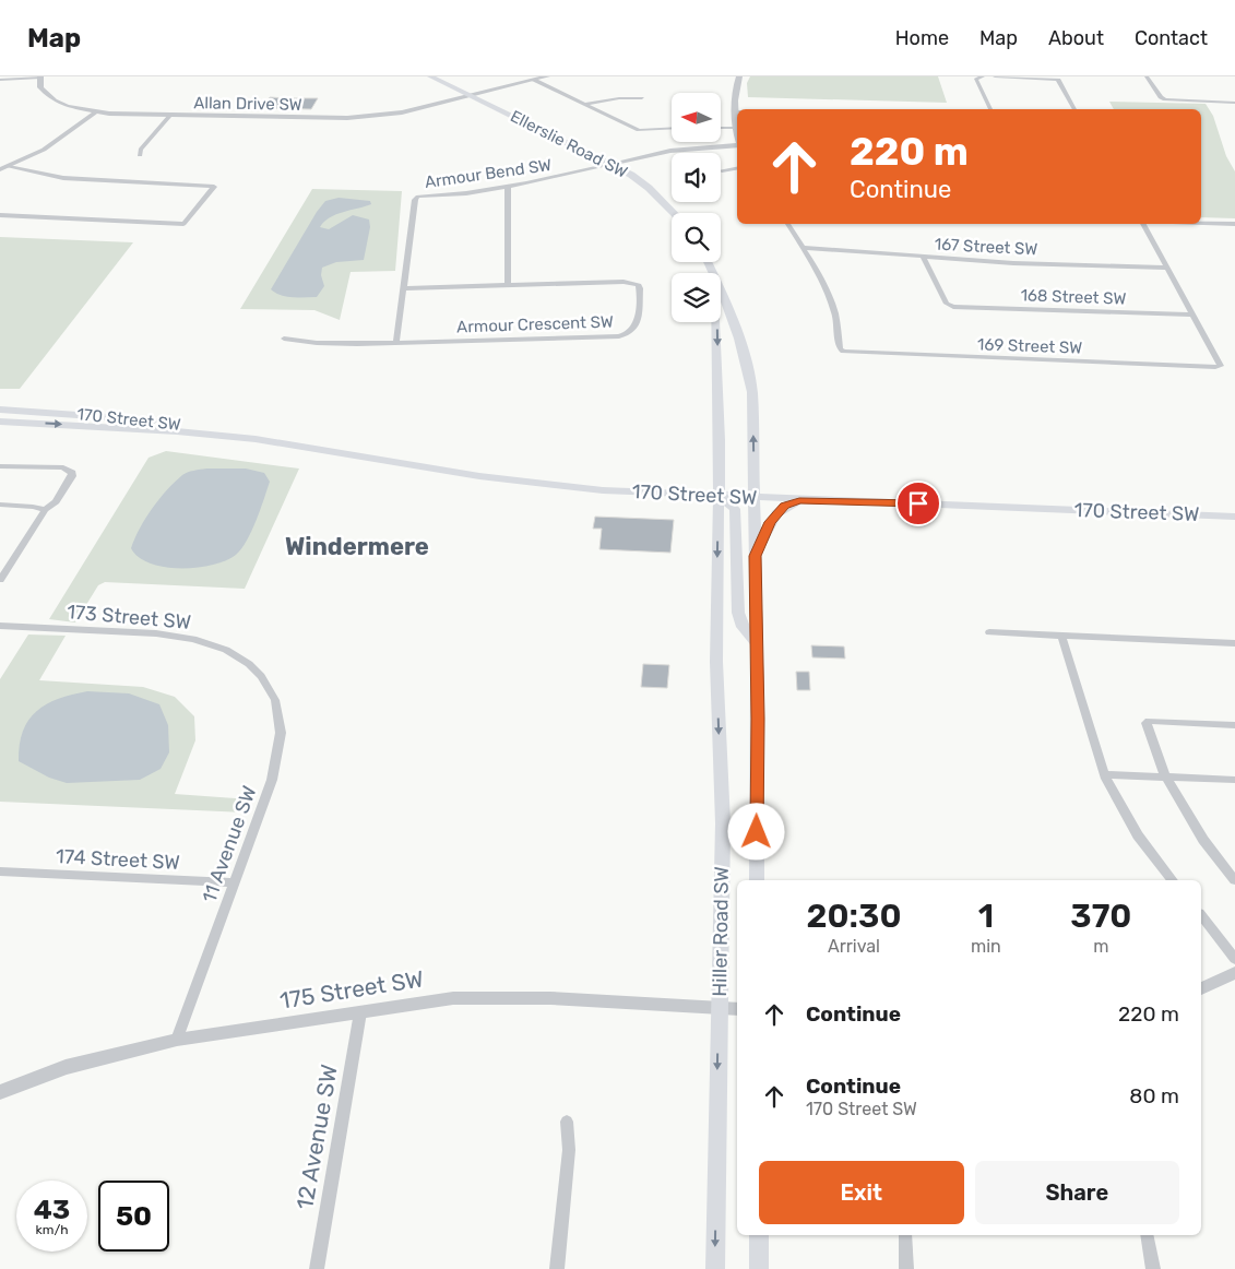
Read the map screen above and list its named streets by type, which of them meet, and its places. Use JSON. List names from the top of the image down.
{
  "streets": {
    "main road": ["Ellerslie Road SW", "170 Street SW", "Hiller Road SW"],
    "street": [
      "Allan Drive SW",
      "Armour Bend SW",
      "167 Street SW",
      "168 Street SW",
      "Armour Crescent SW",
      "169 Street SW",
      "173 Street SW",
      "11 Avenue SW",
      "174 Street SW",
      "175 Street SW",
      "12 Avenue SW"
    ]
  },
  "crossings": [
    ["Allan Drive SW", "Ellerslie Road SW"],
    ["Ellerslie Road SW", "Armour Bend SW"],
    ["Armour Bend SW", "Armour Crescent SW"],
    ["167 Street SW", "168 Street SW"],
    ["167 Street SW", "169 Street SW"],
    ["168 Street SW", "169 Street SW"],
    ["170 Street SW", "Hiller Road SW"],
    ["173 Street SW", "11 Avenue SW"],
    ["11 Avenue SW", "174 Street SW"],
    ["11 Avenue SW", "175 Street SW"],
    ["Hiller Road SW", "175 Street SW"],
    ["175 Street SW", "12 Avenue SW"]
  ],
  "districts": ["Windermere"],
  "north": "left",
  "page": {
    "header": "Map",
    "nav": [
      "Home",
      "Map",
      "About",
      "Contact"
    ],
    "turn": ["220 m", "Continue"],
    "eta": [
      "20:30",
      "Arrival",
      "1",
      "min",
      "370",
      "m"
    ],
    "list": [
      {
        "name": "Continue",
        "value": "220 m"
      },
      {
        "name": "Continue",
        "note": "170 Street SW",
        "value": "80 m"
      }
    ],
    "buttons": ["Exit", "Share"],
    "speed": "43 km/h",
    "limit": "50"
  }
}
